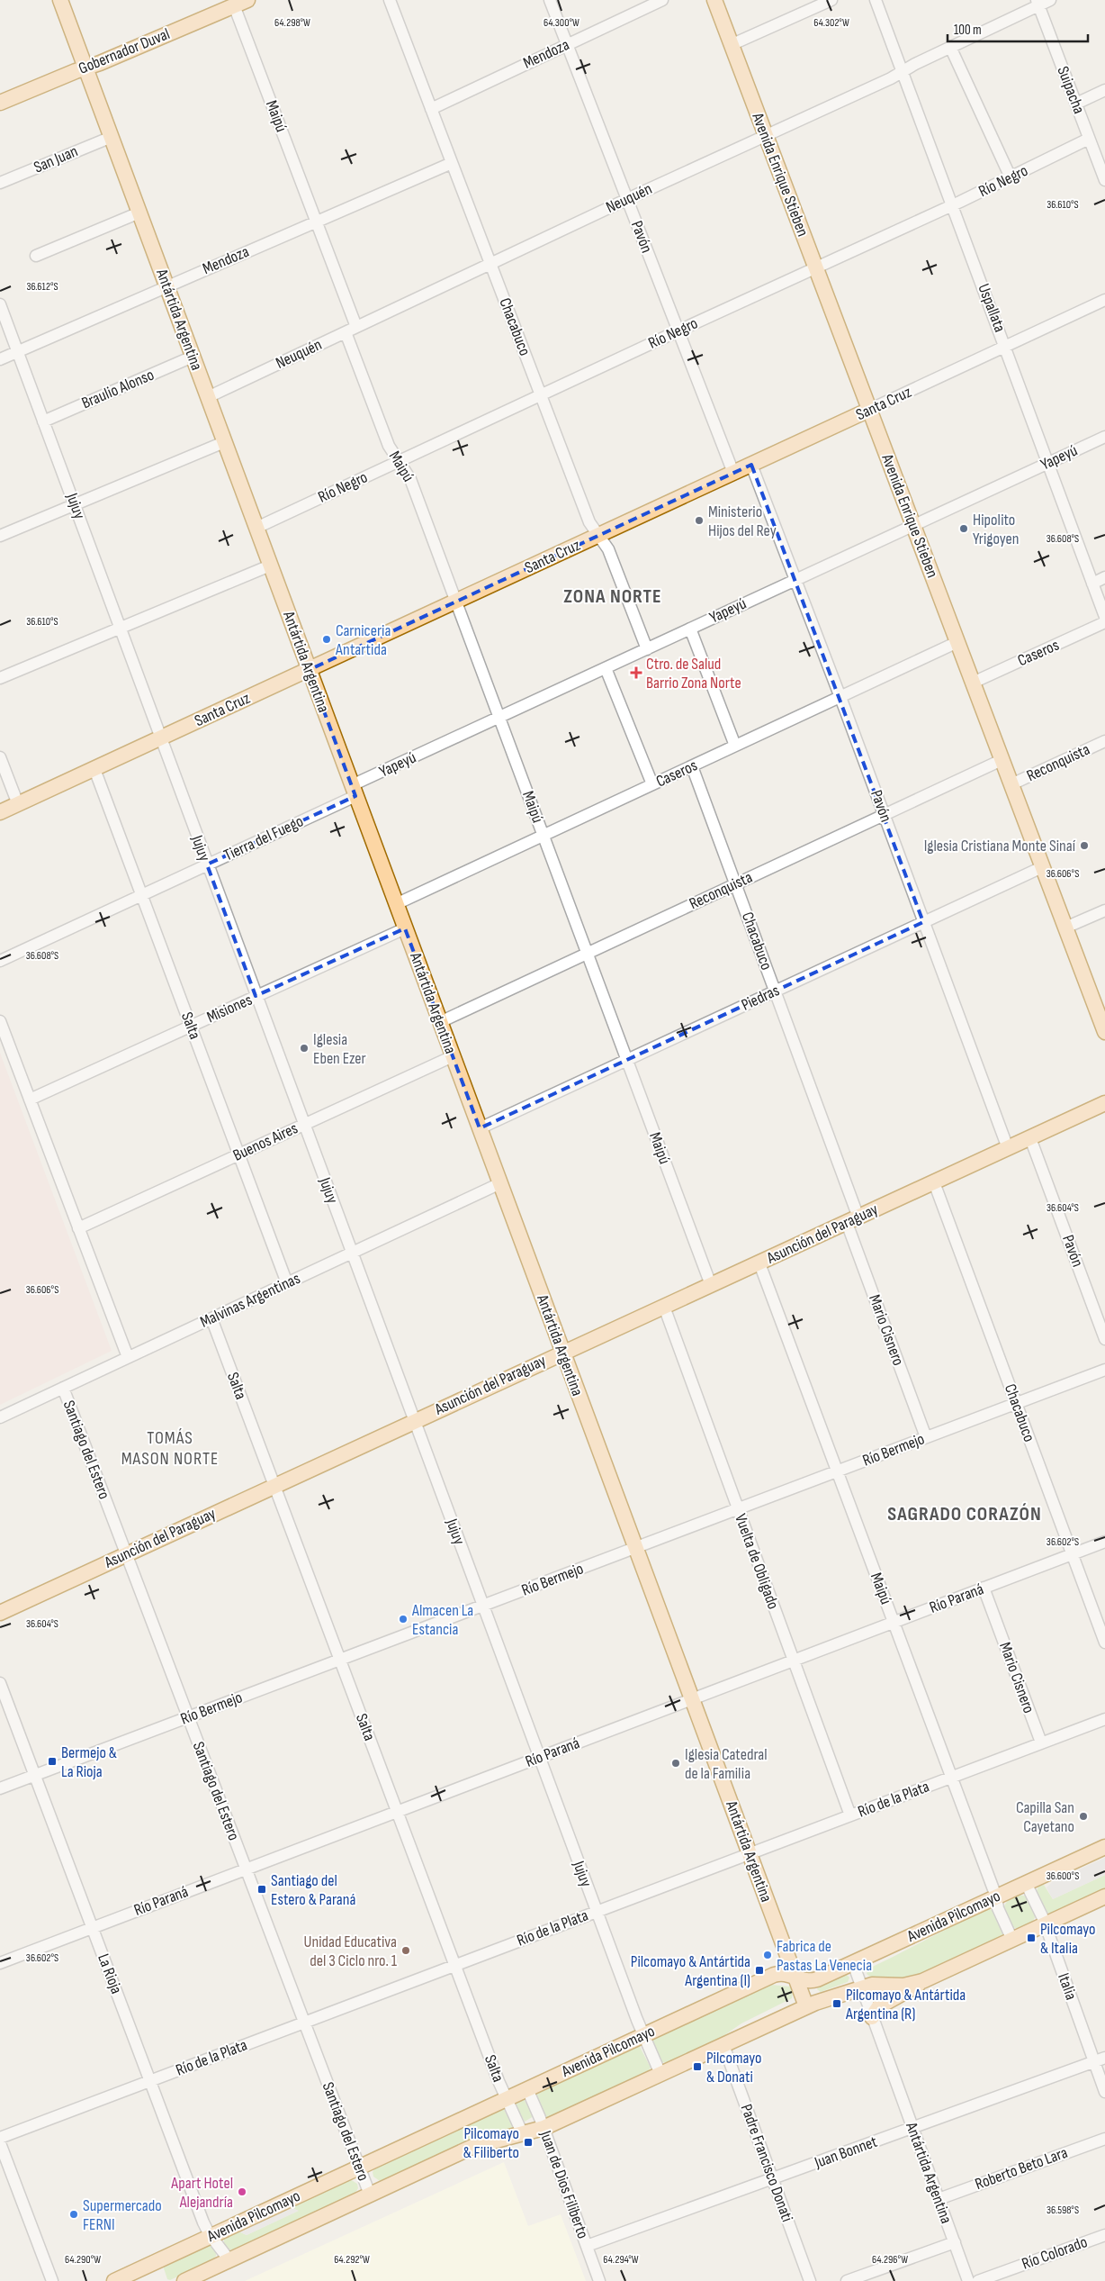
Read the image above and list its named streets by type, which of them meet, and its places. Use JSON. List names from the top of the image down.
{
  "streets": {
    "main road": [
      "Gobernador Duval",
      "Avenida Enrique Stieben",
      "Antártida Argentina",
      "Santa Cruz",
      "Asunción del Paraguay",
      "Avenida Pilcomayo"
    ],
    "street": [
      "Mendoza",
      "Suipacha",
      "Maipú",
      "San Juan",
      "Río Negro",
      "Neuquén",
      "Pavón",
      "Uspallata",
      "Chacabuco",
      "Braulio Alonso",
      "Yapeyú",
      "Jujuy",
      "Caseros",
      "Reconquista",
      "Tierra del Fuego",
      "Piedras",
      "Misiones",
      "Salta",
      "Buenos Aires",
      "Malvinas Argentinas",
      "Mario Cisnero",
      "Santiago del Estero",
      "Río Bermejo",
      "Vuelta de Obligado",
      "Río Paraná",
      "Río de la Plata",
      "La Rioja",
      "Italia",
      "Juan Bonnet",
      "Padre Francisco Donati",
      "Roberto Beto Lara",
      "Juan de Dios Filiberto",
      "Río Colorado"
    ]
  },
  "crossings": [
    ["Gobernador Duval", "Maipú"],
    ["Gobernador Duval", "Antártida Argentina"],
    ["Mendoza", "Maipú"],
    ["Mendoza", "Pavón"],
    ["Mendoza", "Antártida Argentina"],
    ["Mendoza", "Chacabuco"],
    ["Mendoza", "Jujuy"],
    ["Suipacha", "Río Negro"],
    ["Suipacha", "Neuquén"],
    ["Maipú", "Río Negro"],
    ["Maipú", "Neuquén"],
    ["Maipú", "Santa Cruz"],
    ["Maipú", "Yapeyú"],
    ["Maipú", "Caseros"],
    ["Maipú", "Reconquista"],
    ["Maipú", "Piedras"],
    ["Maipú", "Asunción del Paraguay"],
    ["Maipú", "Río Bermejo"],
    ["Maipú", "Río Paraná"],
    ["Maipú", "Río de la Plata"],
    ["Maipú", "Avenida Pilcomayo"],
    ["San Juan", "Antártida Argentina"],
    ["Avenida Enrique Stieben", "Río Negro"],
    ["Avenida Enrique Stieben", "Neuquén"],
    ["Avenida Enrique Stieben", "Santa Cruz"],
    ["Avenida Enrique Stieben", "Yapeyú"],
    ["Avenida Enrique Stieben", "Caseros"],
    ["Avenida Enrique Stieben", "Reconquista"],
    ["Avenida Enrique Stieben", "Piedras"],
    ["Río Negro", "Pavón"],
    ["Río Negro", "Uspallata"],
    ["Río Negro", "Antártida Argentina"],
    ["Río Negro", "Chacabuco"],
    ["Neuquén", "Pavón"],
    ["Neuquén", "Uspallata"],
    ["Neuquén", "Antártida Argentina"],
    ["Neuquén", "Chacabuco"],
    ["Pavón", "Santa Cruz"],
    ["Pavón", "Yapeyú"],
    ["Pavón", "Caseros"],
    ["Pavón", "Reconquista"],
    ["Pavón", "Piedras"],
    ["Pavón", "Asunción del Paraguay"],
    ["Uspallata", "Santa Cruz"],
    ["Uspallata", "Yapeyú"],
    ["Antártida Argentina", "Braulio Alonso"],
    ["Antártida Argentina", "Santa Cruz"],
    ["Antártida Argentina", "Yapeyú"],
    ["Antártida Argentina", "Caseros"],
    ["Antártida Argentina", "Reconquista"],
    ["Antártida Argentina", "Tierra del Fuego"],
    ["Antártida Argentina", "Piedras"],
    ["Antártida Argentina", "Misiones"],
    ["Antártida Argentina", "Buenos Aires"],
    ["Antártida Argentina", "Asunción del Paraguay"],
    ["Antártida Argentina", "Malvinas Argentinas"],
    ["Antártida Argentina", "Río Bermejo"],
    ["Antártida Argentina", "Río Paraná"],
    ["Antártida Argentina", "Río de la Plata"],
    ["Antártida Argentina", "Avenida Pilcomayo"],
    ["Antártida Argentina", "Juan Bonnet"],
    ["Antártida Argentina", "Roberto Beto Lara"],
    ["Chacabuco", "Santa Cruz"],
    ["Chacabuco", "Yapeyú"],
    ["Chacabuco", "Caseros"],
    ["Chacabuco", "Reconquista"],
    ["Chacabuco", "Piedras"],
    ["Chacabuco", "Asunción del Paraguay"],
    ["Chacabuco", "Mario Cisnero"],
    ["Chacabuco", "Río Bermejo"],
    ["Chacabuco", "Río Paraná"],
    ["Braulio Alonso", "Jujuy"],
    ["Santa Cruz", "Jujuy"],
    ["Santa Cruz", "Salta"],
    ["Yapeyú", "Tierra del Fuego"],
    ["Jujuy", "Tierra del Fuego"],
    ["Jujuy", "Misiones"],
    ["Jujuy", "Buenos Aires"],
    ["Jujuy", "Asunción del Paraguay"],
    ["Jujuy", "Malvinas Argentinas"],
    ["Jujuy", "Río Bermejo"],
    ["Jujuy", "Río Paraná"],
    ["Jujuy", "Río de la Plata"],
    ["Jujuy", "Avenida Pilcomayo"],
    ["Tierra del Fuego", "Salta"],
    ["Misiones", "Salta"],
    ["Salta", "Buenos Aires"],
    ["Salta", "Asunción del Paraguay"],
    ["Salta", "Malvinas Argentinas"],
    ["Salta", "Río Bermejo"],
    ["Salta", "Río Paraná"],
    ["Salta", "Río de la Plata"],
    ["Salta", "Avenida Pilcomayo"],
    ["Asunción del Paraguay", "Mario Cisnero"],
    ["Asunción del Paraguay", "Santiago del Estero"],
    ["Asunción del Paraguay", "Vuelta de Obligado"],
    ["Malvinas Argentinas", "Santiago del Estero"],
    ["Mario Cisnero", "Río Bermejo"],
    ["Mario Cisnero", "Río Paraná"],
    ["Mario Cisnero", "Río de la Plata"],
    ["Santiago del Estero", "Río Bermejo"],
    ["Santiago del Estero", "Río Paraná"],
    ["Santiago del Estero", "Río de la Plata"],
    ["Santiago del Estero", "Avenida Pilcomayo"],
    ["Río Bermejo", "Vuelta de Obligado"],
    ["Río Bermejo", "La Rioja"],
    ["Vuelta de Obligado", "Río Paraná"],
    ["Vuelta de Obligado", "Río de la Plata"],
    ["Río Paraná", "La Rioja"],
    ["Río de la Plata", "La Rioja"],
    ["Avenida Pilcomayo", "La Rioja"],
    ["Avenida Pilcomayo", "Italia"],
    ["Avenida Pilcomayo", "Padre Francisco Donati"],
    ["Avenida Pilcomayo", "Juan de Dios Filiberto"],
    ["Italia", "Juan Bonnet"],
    ["Juan Bonnet", "Padre Francisco Donati"],
    ["Juan Bonnet", "Juan de Dios Filiberto"]
  ],
  "districts": ["ZONA NORTE", "TOMÁS MASON NORTE", "SAGRADO CORAZÓN"],
  "places": {
    "other": [
      "Ministerio Hijos del Rey",
      "Hipolito Yrigoyen",
      "Carniceria Antartida",
      "Iglesia Cristiana Monte Sinaí",
      "Iglesia Eben Ezer",
      "Almacen La Estancia",
      "Iglesia Catedral de la Familia",
      "Capilla San Cayetano",
      "Unidad Educativa del 3 Ciclo nro. 1",
      "Fabrica de Pastas La Venecia",
      "Apart Hotel Alejandría",
      "Supermercado FERNI"
    ],
    "health": ["Ctro. de Salud Barrio Zona Norte"],
    "transit": [
      "Bermejo & La Rioja",
      "Santiago del Estero & Paraná",
      "Pilcomayo & Italia",
      "Pilcomayo & Antártida Argentina (I)",
      "Pilcomayo & Antártida Argentina (R)",
      "Pilcomayo & Donati",
      "Pilcomayo & Filiberto"
    ]
  },
  "scale_bar": "100 m",
  "coordinates": [
    "64.298°W",
    "64.300°W",
    "64.302°W",
    "36.610°S",
    "36.612°S",
    "36.608°S",
    "36.606°S",
    "36.604°S",
    "36.602°S",
    "36.600°S",
    "36.598°S",
    "64.290°W",
    "64.292°W",
    "64.294°W",
    "64.296°W"
  ]
}
